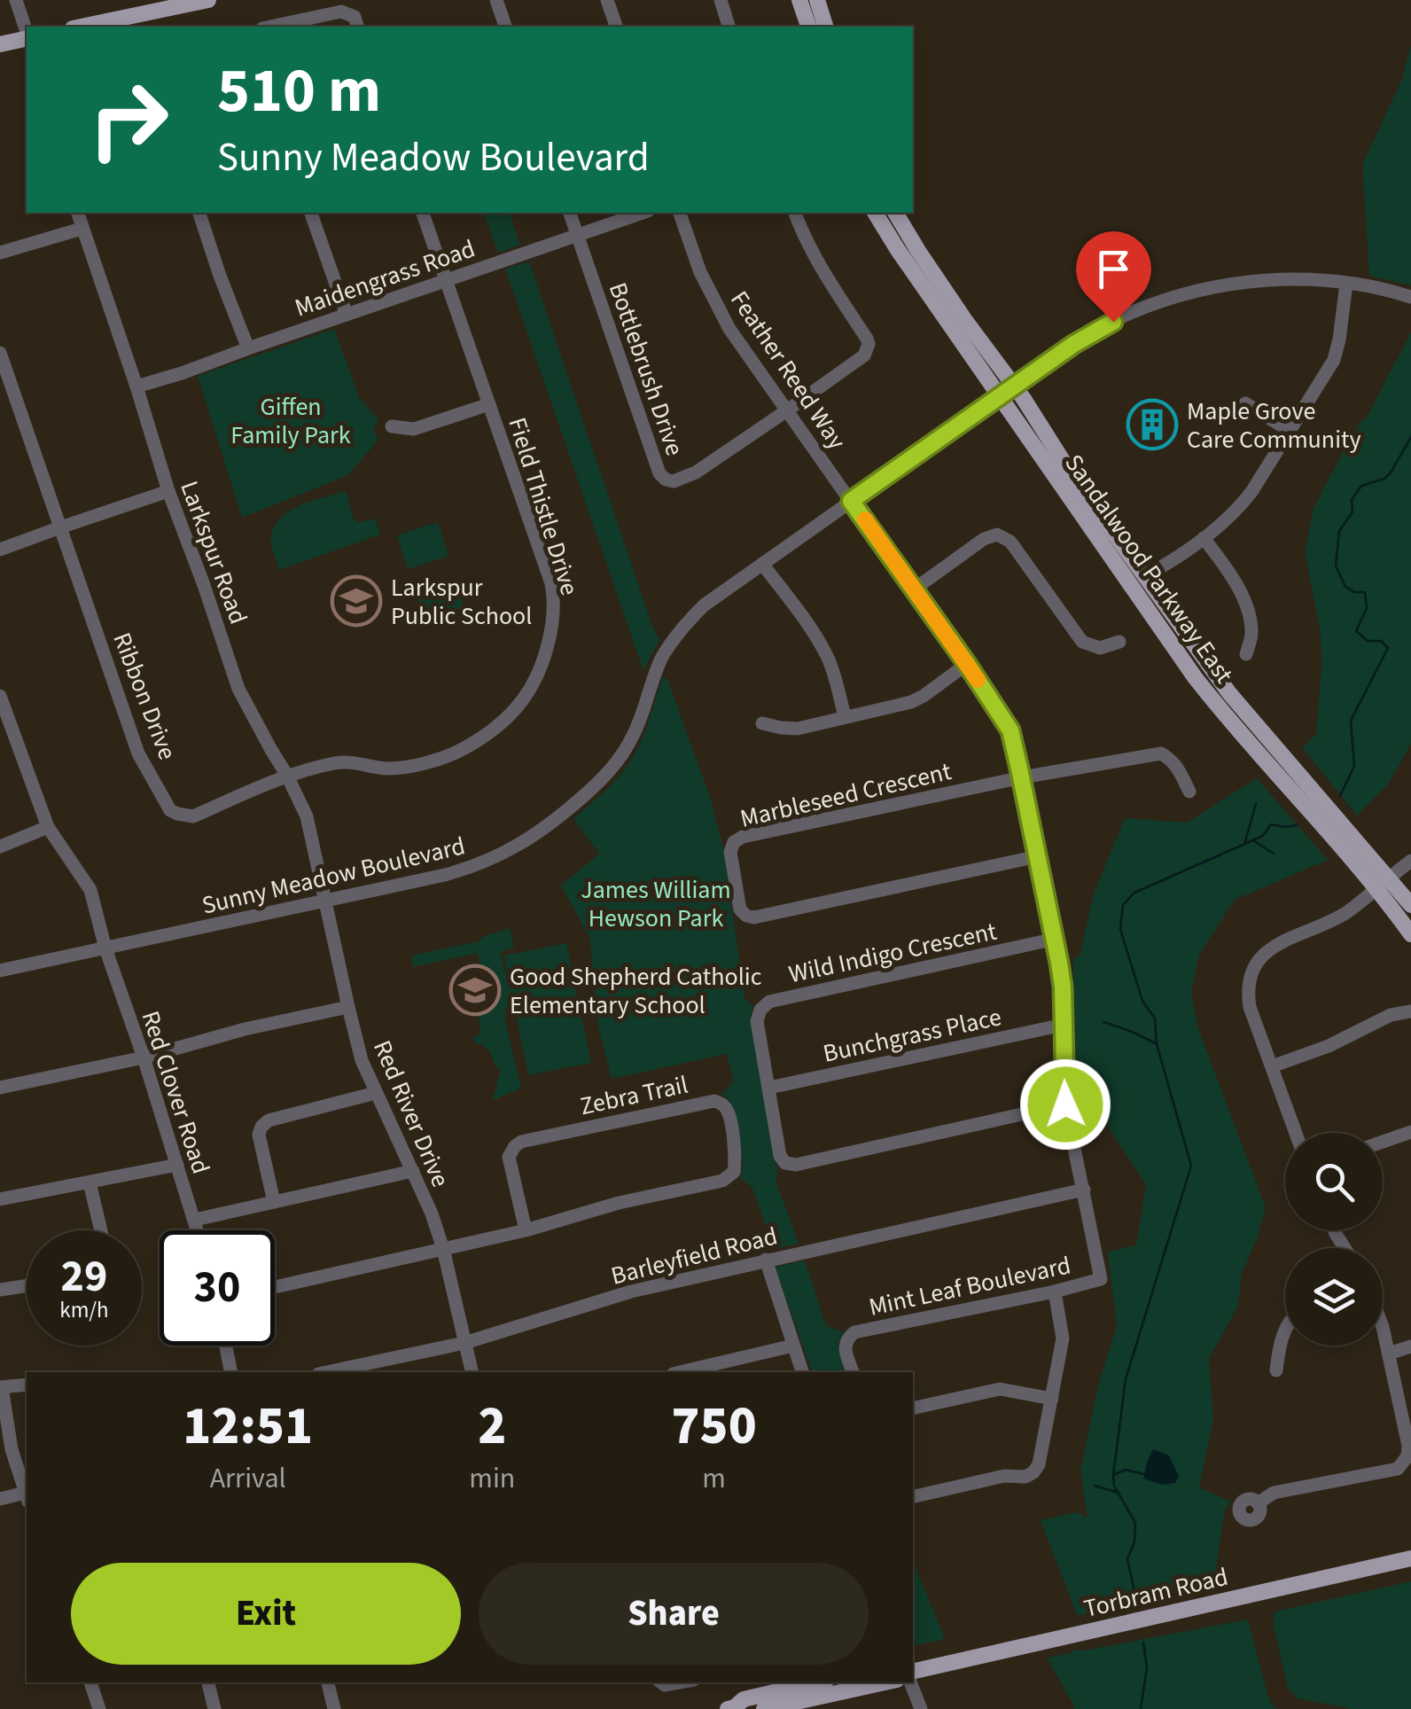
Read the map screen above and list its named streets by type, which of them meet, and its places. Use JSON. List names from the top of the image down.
{
  "streets": {
    "main road": ["Sandalwood Parkway East", "Torbram Road"],
    "street": [
      "Maidengrass Road",
      "Bottlebrush Drive",
      "Feather Reed Way",
      "Field Thistle Drive",
      "Larkspur Road",
      "Ribbon Drive",
      "Marbleseed Crescent",
      "Sunny Meadow Boulevard",
      "Wild Indigo Crescent",
      "Bunchgrass Place",
      "Red Clover Road",
      "Zebra Trail",
      "Red River Drive",
      "Barleyfield Road",
      "Mint Leaf Boulevard"
    ]
  },
  "crossings": [
    ["Maidengrass Road", "Bottlebrush Drive"],
    ["Maidengrass Road", "Field Thistle Drive"],
    ["Maidengrass Road", "Larkspur Road"],
    ["Bottlebrush Drive", "Feather Reed Way"],
    ["Feather Reed Way", "Sunny Meadow Boulevard"],
    ["Feather Reed Way", "Mint Leaf Boulevard"],
    ["Field Thistle Drive", "Larkspur Road"],
    ["Field Thistle Drive", "Ribbon Drive"],
    ["Larkspur Road", "Ribbon Drive"],
    ["Larkspur Road", "Sunny Meadow Boulevard"],
    ["Larkspur Road", "Red River Drive"],
    ["Sandalwood Parkway East", "Sunny Meadow Boulevard"],
    ["Marbleseed Crescent", "Mint Leaf Boulevard"],
    ["Sunny Meadow Boulevard", "Red Clover Road"],
    ["Sunny Meadow Boulevard", "Red River Drive"],
    ["Sunny Meadow Boulevard", "Mint Leaf Boulevard"],
    ["Wild Indigo Crescent", "Bunchgrass Place"],
    ["Wild Indigo Crescent", "Mint Leaf Boulevard"],
    ["Bunchgrass Place", "Mint Leaf Boulevard"],
    ["Zebra Trail", "Red River Drive"],
    ["Red River Drive", "Barleyfield Road"],
    ["Barleyfield Road", "Mint Leaf Boulevard"]
  ],
  "parks": ["Giffen Family Park", "James William Hewson Park"],
  "places": {
    "building": ["Maple Grove Care Community"],
    "school or university": ["Larkspur Public School", "Good Shepherd Catholic Elementary School"]
  },
  "page": {
    "turn": ["510 m", "Sunny Meadow Boulevard"],
    "speed": "29 km/h",
    "limit": "30",
    "eta": [
      "12:51",
      "Arrival",
      "2",
      "min",
      "750",
      "m"
    ],
    "buttons": ["Exit", "Share"]
  }
}
